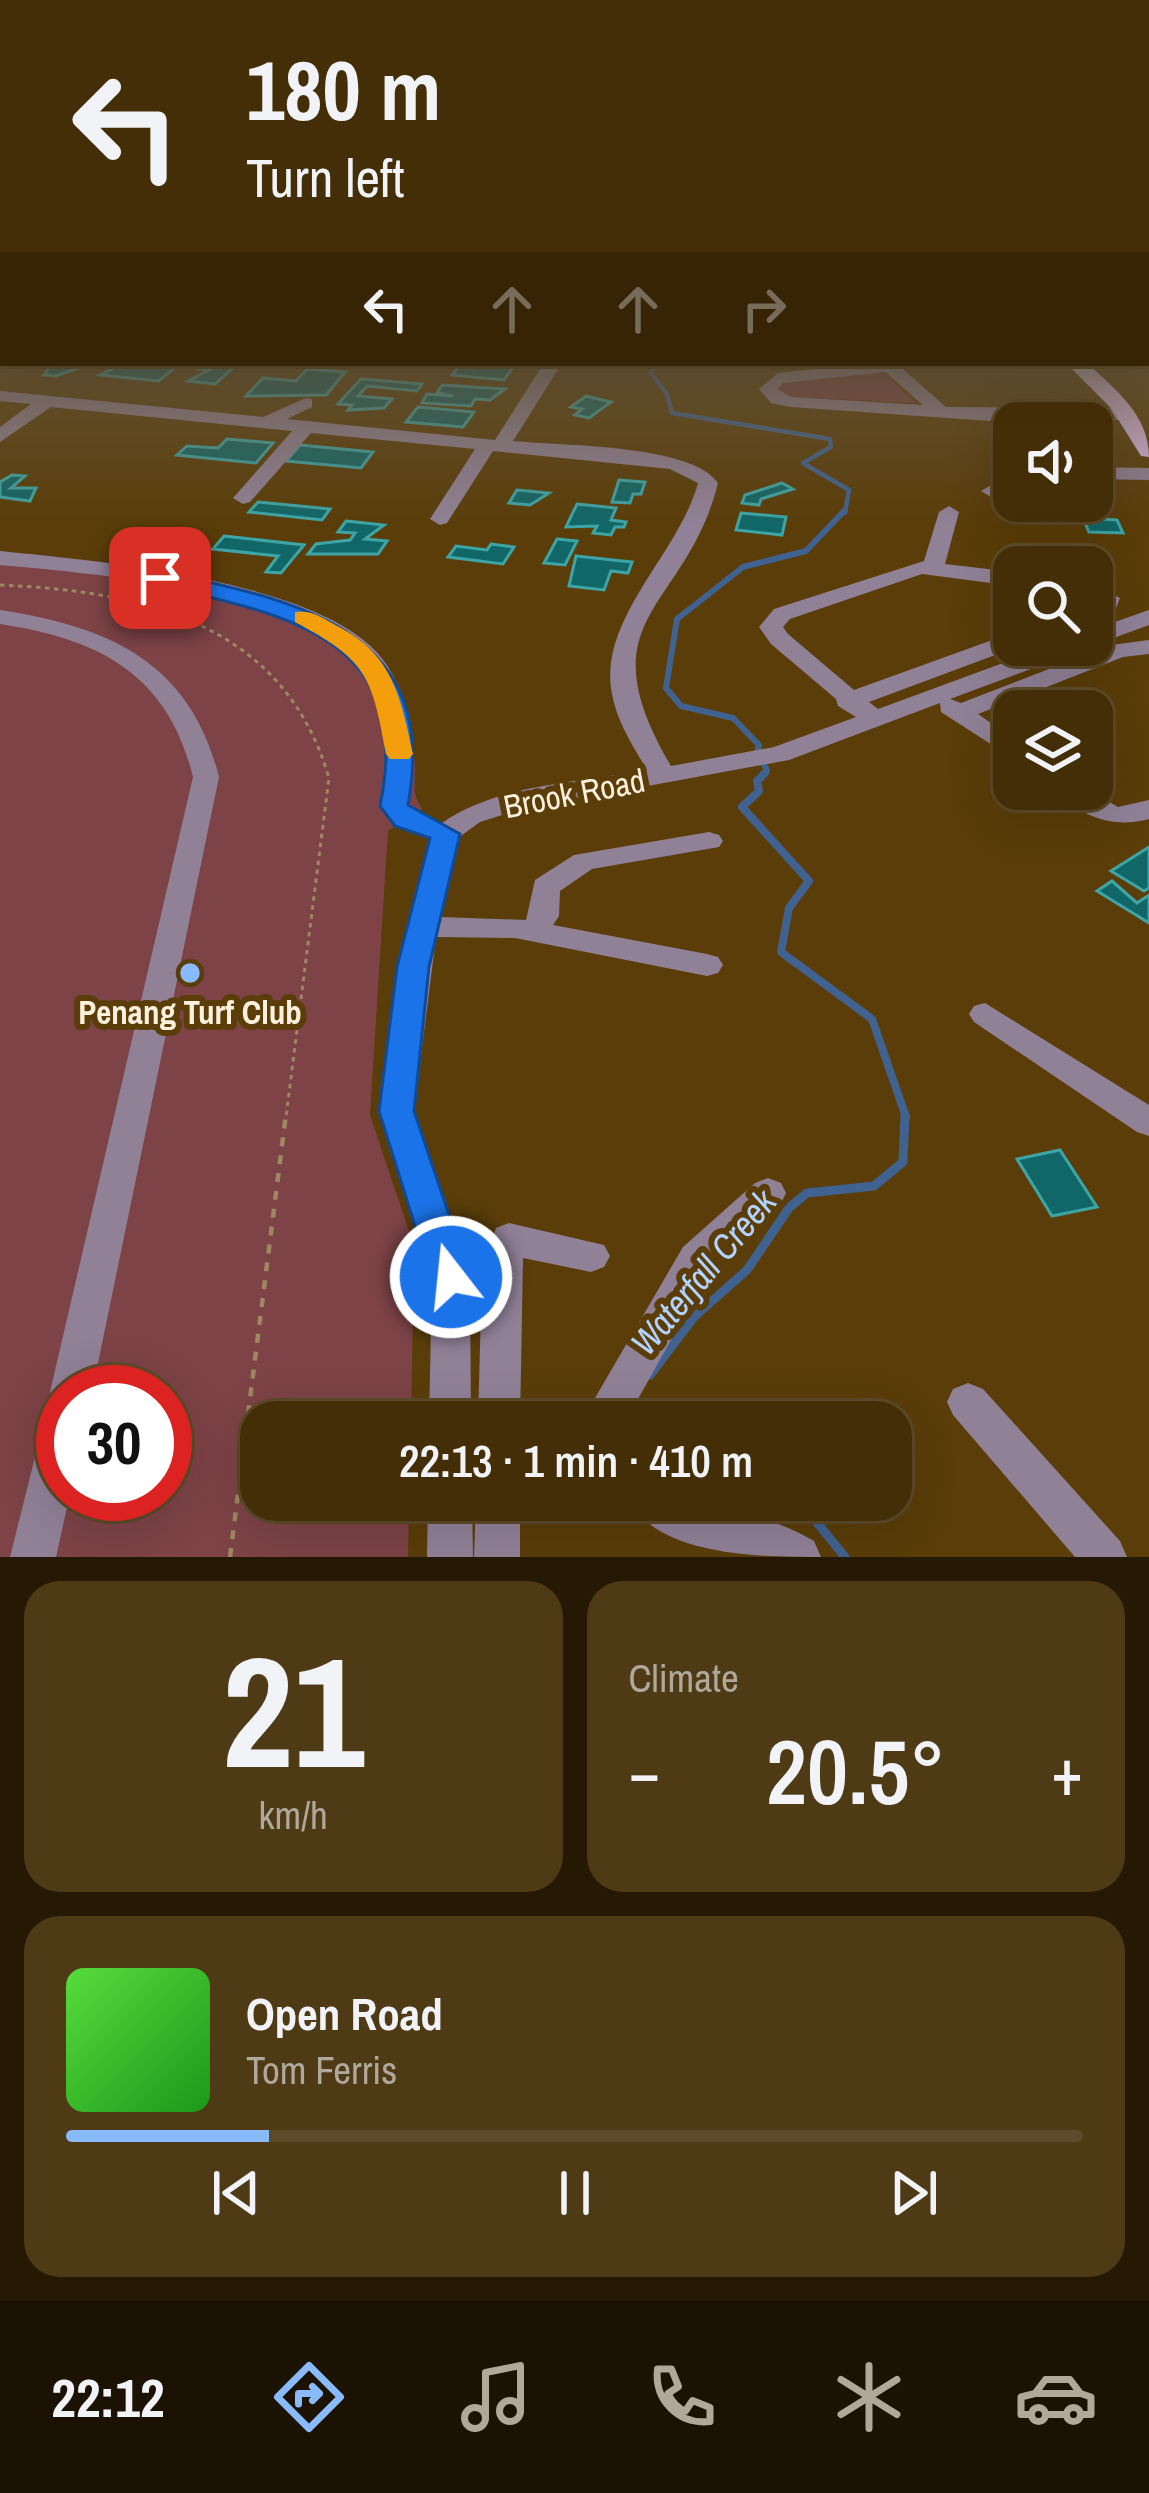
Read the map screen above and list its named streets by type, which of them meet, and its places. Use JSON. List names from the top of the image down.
{
  "streets": {
    "street": ["Brook Road"]
  },
  "water": ["Waterfall Creek"],
  "places": ["Penang Turf Club"],
  "page": {
    "turn": ["180 m", "Turn left"],
    "limit": "30",
    "trip": "22:13 · 1 min · 410 m",
    "tile": [
      ["21", "km/h"],
      "Climate"
    ],
    "heat": ["−", "20.5°", "+"],
    "song": ["Open Road", "Tom Ferris"],
    "tabs": "22:12"
  }
}
